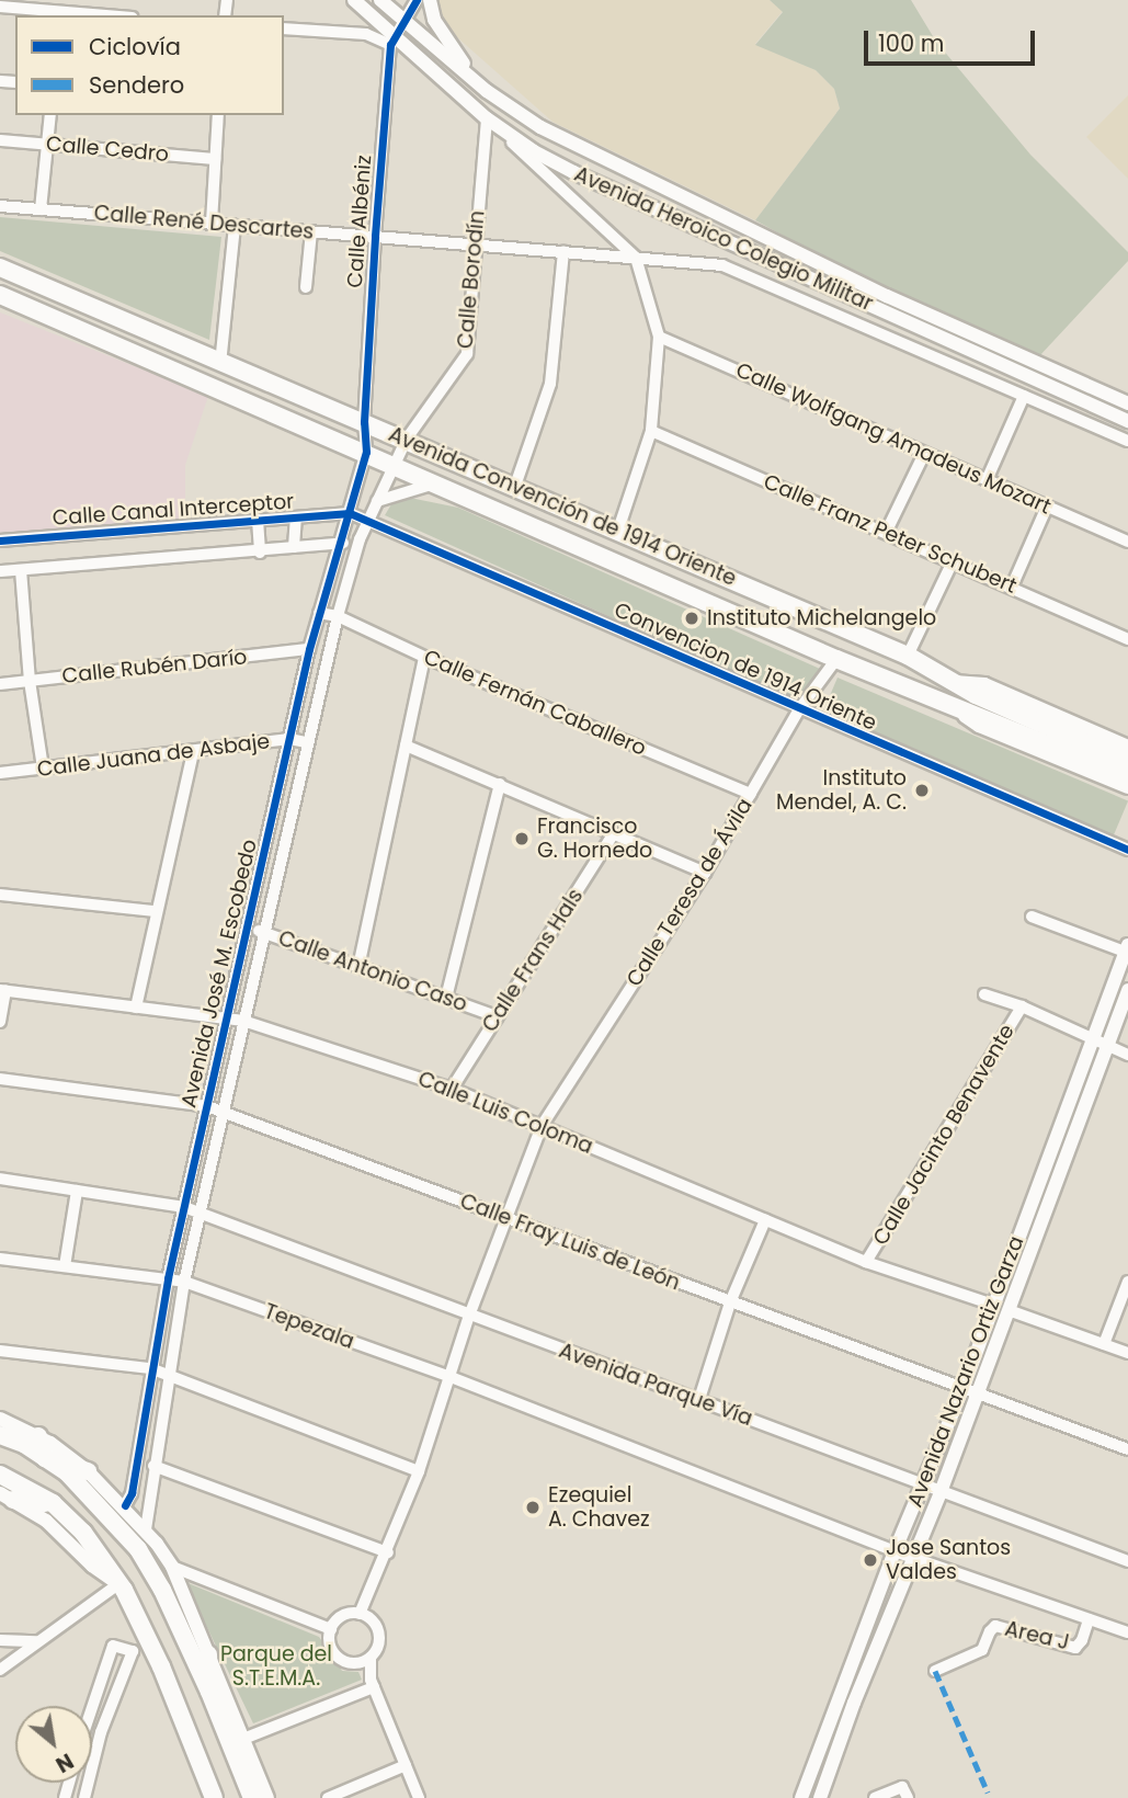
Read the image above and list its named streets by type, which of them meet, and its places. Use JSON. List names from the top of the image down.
{
  "streets": {
    "main road": ["Avenida Convención de 1914 Oriente"],
    "street": [
      "Calle Cedro",
      "Calle Albéniz",
      "Calle René Descartes",
      "Avenida Heroico Colegio Militar",
      "Calle Borodín",
      "Calle Wolfgang Amadeus Mozart",
      "Calle Canal Interceptor",
      "Calle Franz Peter Schubert",
      "Calle Rubén Darío",
      "Convencion de 1914 Oriente",
      "Calle Fernán Caballero",
      "Calle Juana de Asbaje",
      "Calle Teresa de Ávila",
      "Calle Frans Hals",
      "Calle Antonio Caso",
      "Avenida José M. Escobedo",
      "Calle Luis Coloma",
      "Calle Jacinto Benavente",
      "Calle Fray Luis de León",
      "Tepezala",
      "Avenida Nazario Ortiz Garza",
      "Avenida Parque Vía",
      "Area J"
    ]
  },
  "crossings": [
    ["Calle Albéniz", "Calle René Descartes"],
    ["Calle Albéniz", "Avenida Heroico Colegio Militar"],
    ["Calle Albéniz", "Avenida Convención de 1914 Oriente"],
    ["Calle Albéniz", "Avenida José M. Escobedo"],
    ["Calle René Descartes", "Avenida Heroico Colegio Militar"],
    ["Calle René Descartes", "Calle Borodín"],
    ["Avenida Heroico Colegio Militar", "Calle Borodín"],
    ["Calle Borodín", "Avenida Convención de 1914 Oriente"],
    ["Calle Borodín", "Avenida José M. Escobedo"],
    ["Avenida Convención de 1914 Oriente", "Calle Teresa de Ávila"],
    ["Avenida Convención de 1914 Oriente", "Avenida José M. Escobedo"],
    ["Calle Canal Interceptor", "Convencion de 1914 Oriente"],
    ["Calle Canal Interceptor", "Avenida José M. Escobedo"],
    ["Calle Rubén Darío", "Avenida José M. Escobedo"],
    ["Convencion de 1914 Oriente", "Calle Teresa de Ávila"],
    ["Convencion de 1914 Oriente", "Avenida José M. Escobedo"],
    ["Calle Fernán Caballero", "Calle Teresa de Ávila"],
    ["Calle Fernán Caballero", "Avenida José M. Escobedo"],
    ["Calle Juana de Asbaje", "Avenida José M. Escobedo"],
    ["Calle Teresa de Ávila", "Calle Luis Coloma"],
    ["Calle Teresa de Ávila", "Calle Fray Luis de León"],
    ["Calle Teresa de Ávila", "Tepezala"],
    ["Calle Teresa de Ávila", "Avenida Parque Vía"],
    ["Calle Frans Hals", "Calle Antonio Caso"],
    ["Calle Frans Hals", "Calle Luis Coloma"],
    ["Calle Antonio Caso", "Avenida José M. Escobedo"],
    ["Avenida José M. Escobedo", "Calle Luis Coloma"],
    ["Avenida José M. Escobedo", "Calle Fray Luis de León"],
    ["Avenida José M. Escobedo", "Tepezala"],
    ["Avenida José M. Escobedo", "Avenida Parque Vía"],
    ["Calle Luis Coloma", "Calle Jacinto Benavente"],
    ["Calle Luis Coloma", "Avenida Nazario Ortiz Garza"],
    ["Calle Fray Luis de León", "Avenida Nazario Ortiz Garza"],
    ["Avenida Nazario Ortiz Garza", "Avenida Parque Vía"]
  ],
  "parks": ["Parque del S.T.E.M.A."],
  "places": [
    "Instituto Michelangelo",
    "Instituto Mendel, A. C.",
    "Francisco G. Hornedo",
    "Ezequiel A. Chavez",
    "Jose Santos Valdes"
  ],
  "legend": ["Ciclovía", "Sendero"],
  "scale_bar": "100 m",
  "north": "bottom right"
}
